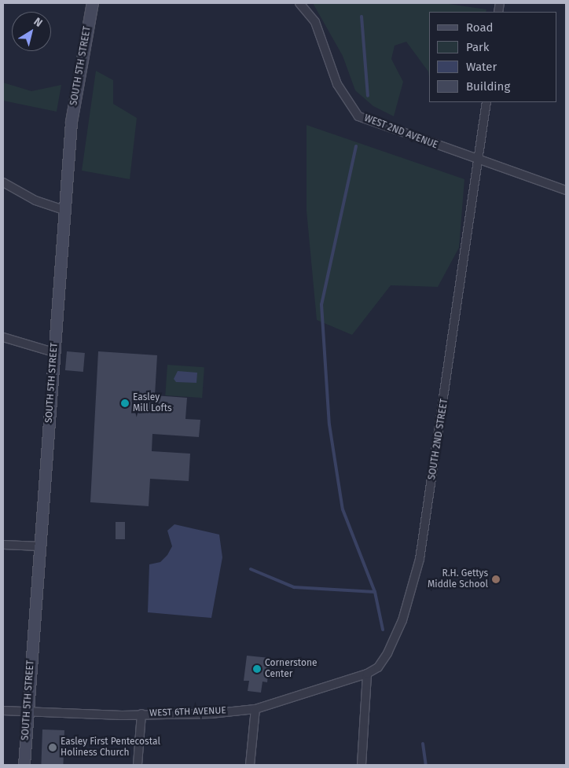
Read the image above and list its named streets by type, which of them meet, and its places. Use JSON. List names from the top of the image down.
{
  "streets": {
    "street": [
      "SOUTH 5TH STREET",
      "WEST 2ND AVENUE",
      "SOUTH 2ND STREET",
      "WEST 6TH AVENUE"
    ]
  },
  "crossings": [
    ["SOUTH 5TH STREET", "WEST 6TH AVENUE"],
    ["WEST 2ND AVENUE", "SOUTH 2ND STREET"],
    ["SOUTH 2ND STREET", "WEST 6TH AVENUE"]
  ],
  "places": [
    "Easley Mill Lofts",
    "R.H. Gettys Middle School",
    "Cornerstone Center",
    "Easley First Pentecostal Holiness Church"
  ],
  "legend": [
    "Road",
    "Park",
    "Water",
    "Building"
  ],
  "north": "top right"
}
